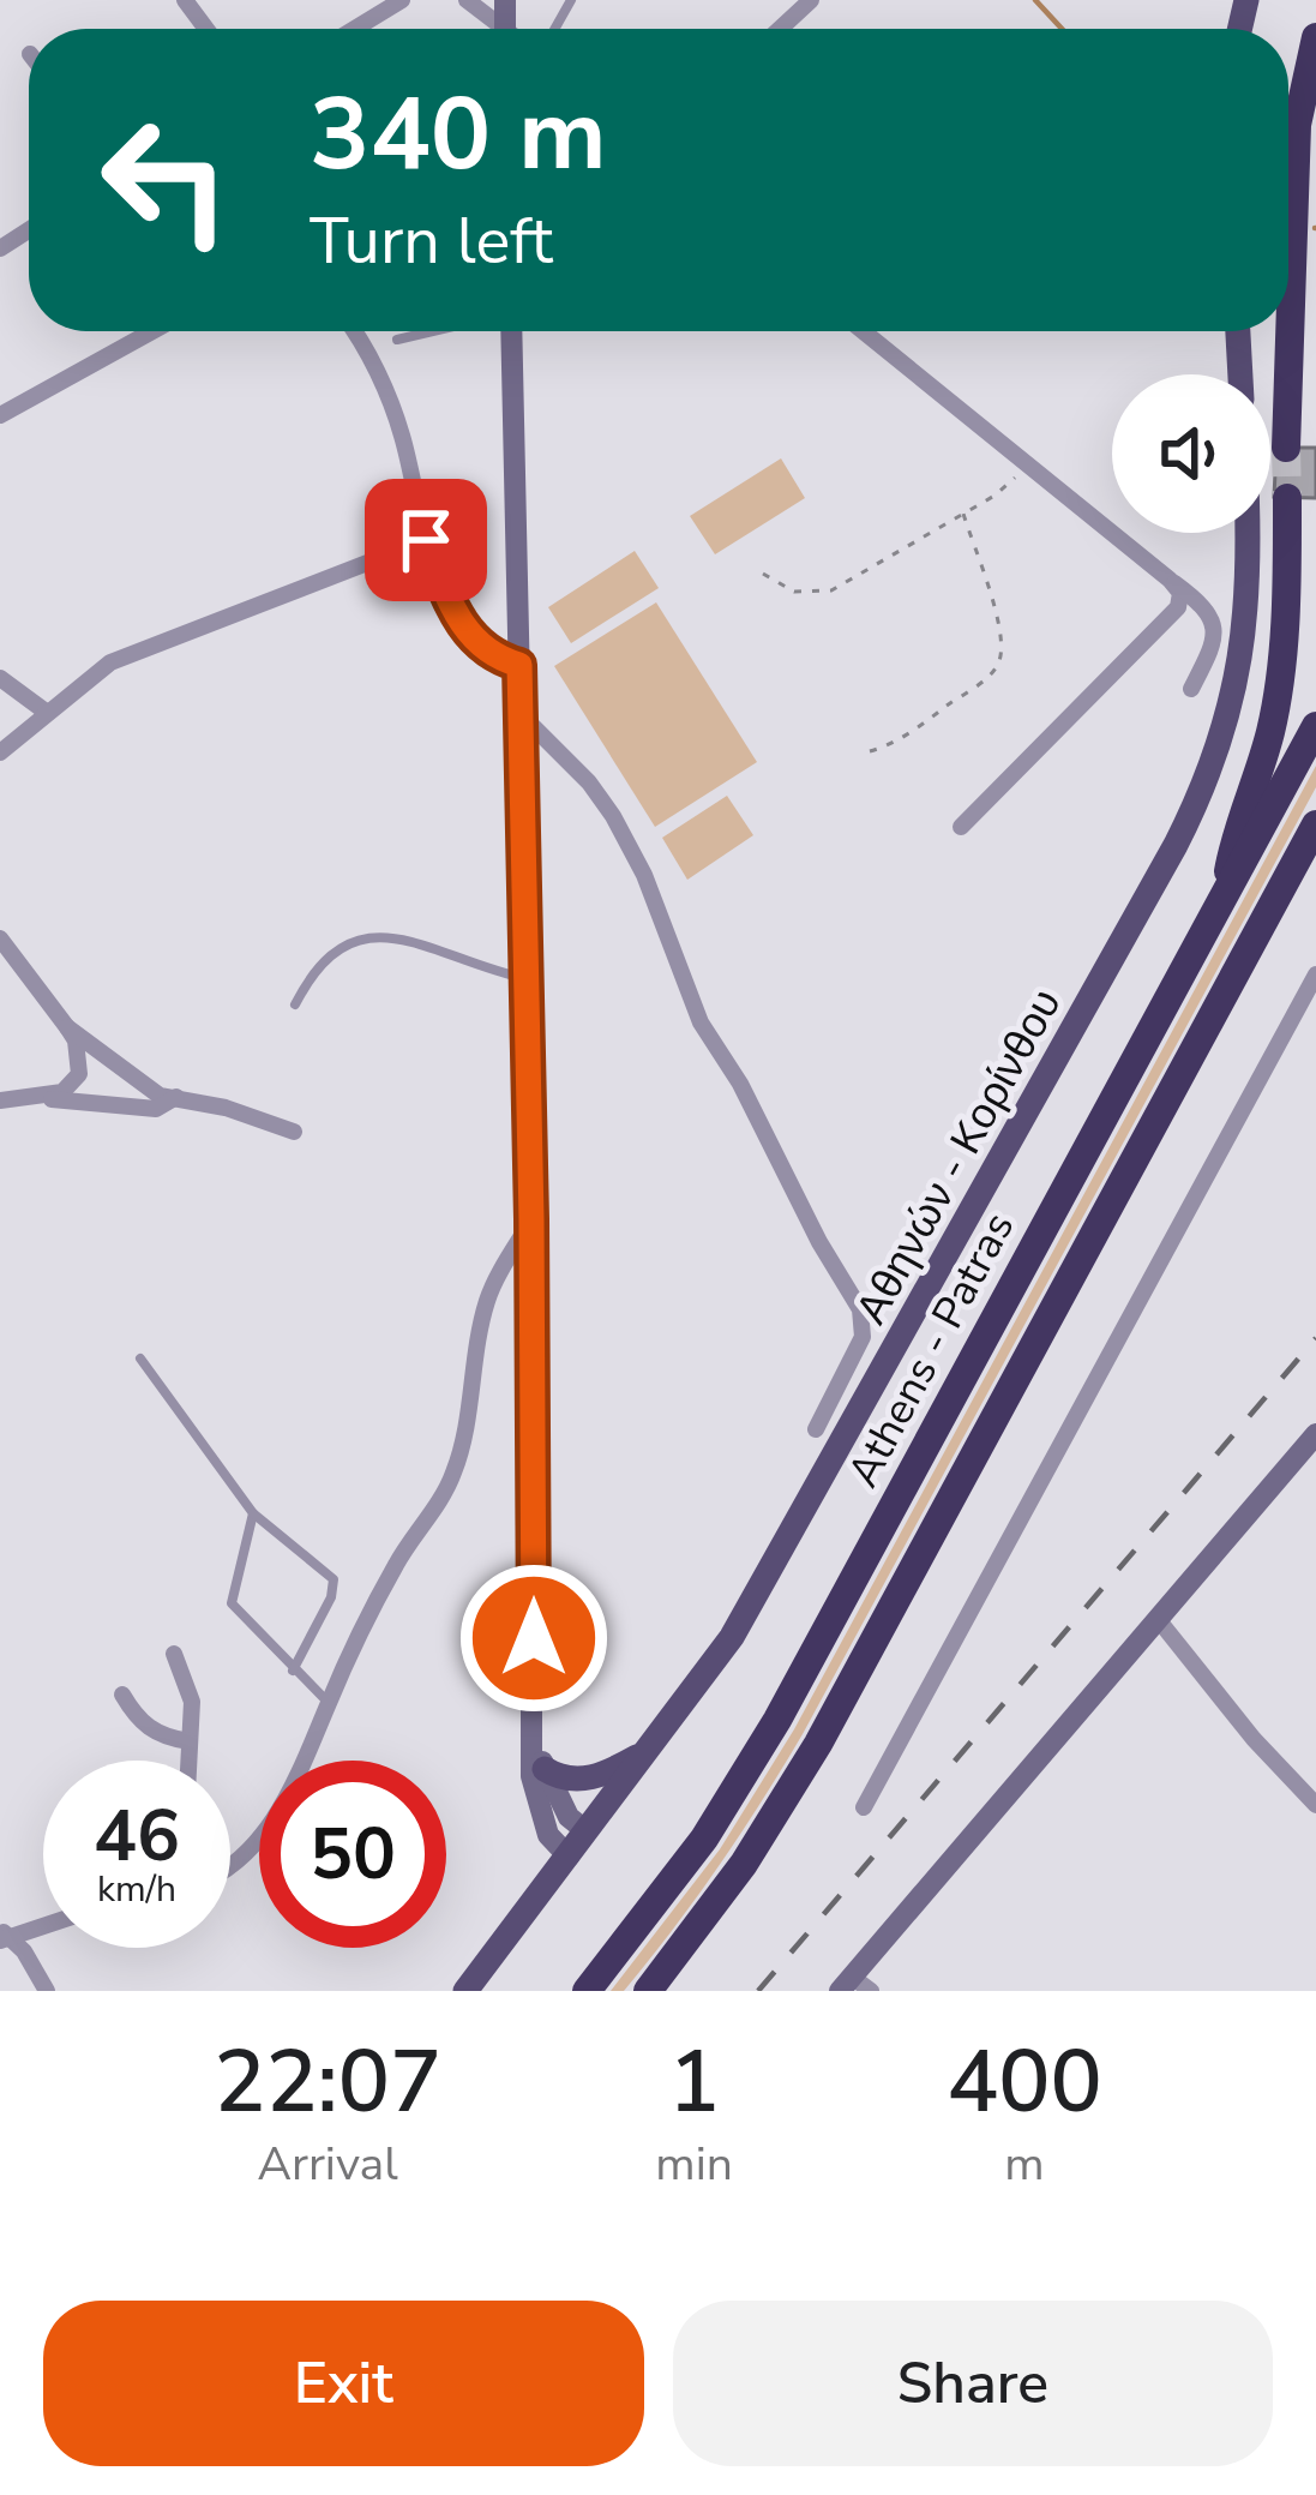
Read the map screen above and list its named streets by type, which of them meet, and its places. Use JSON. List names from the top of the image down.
{
  "streets": {
    "highway": ["Athens - Patras"],
    "main road": ["Αθηνών - Κορίνθου"]
  },
  "page": {
    "turn": ["340 m", "Turn left"],
    "speed": "46 km/h",
    "limit": "50",
    "eta": [
      "22:07",
      "Arrival",
      "1",
      "min",
      "400",
      "m"
    ],
    "buttons": ["Exit", "Share"]
  }
}
